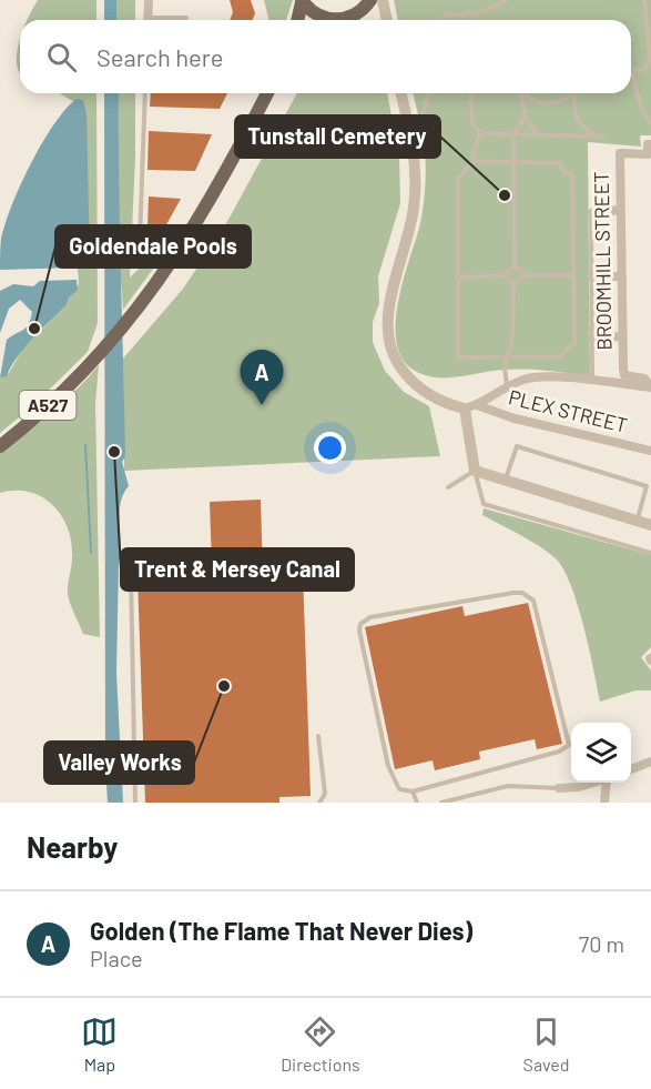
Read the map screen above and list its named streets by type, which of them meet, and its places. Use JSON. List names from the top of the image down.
{
  "streets": {
    "main road": ["A527"],
    "street": ["BROOMHILL STREET", "PLEX STREET"]
  },
  "places": [
    "Tunstall Cemetery",
    "Goldendale Pools",
    "Trent & Mersey Canal",
    "Valley Works"
  ],
  "page": {
    "search": "Search here",
    "pins": "A",
    "heading": "Nearby",
    "list": [
      {
        "mark": "A",
        "name": "Golden (The Flame That Never Dies)",
        "note": "Place",
        "value": "70 m"
      }
    ],
    "nav": ["Map", "Directions", "Saved"]
  }
}
